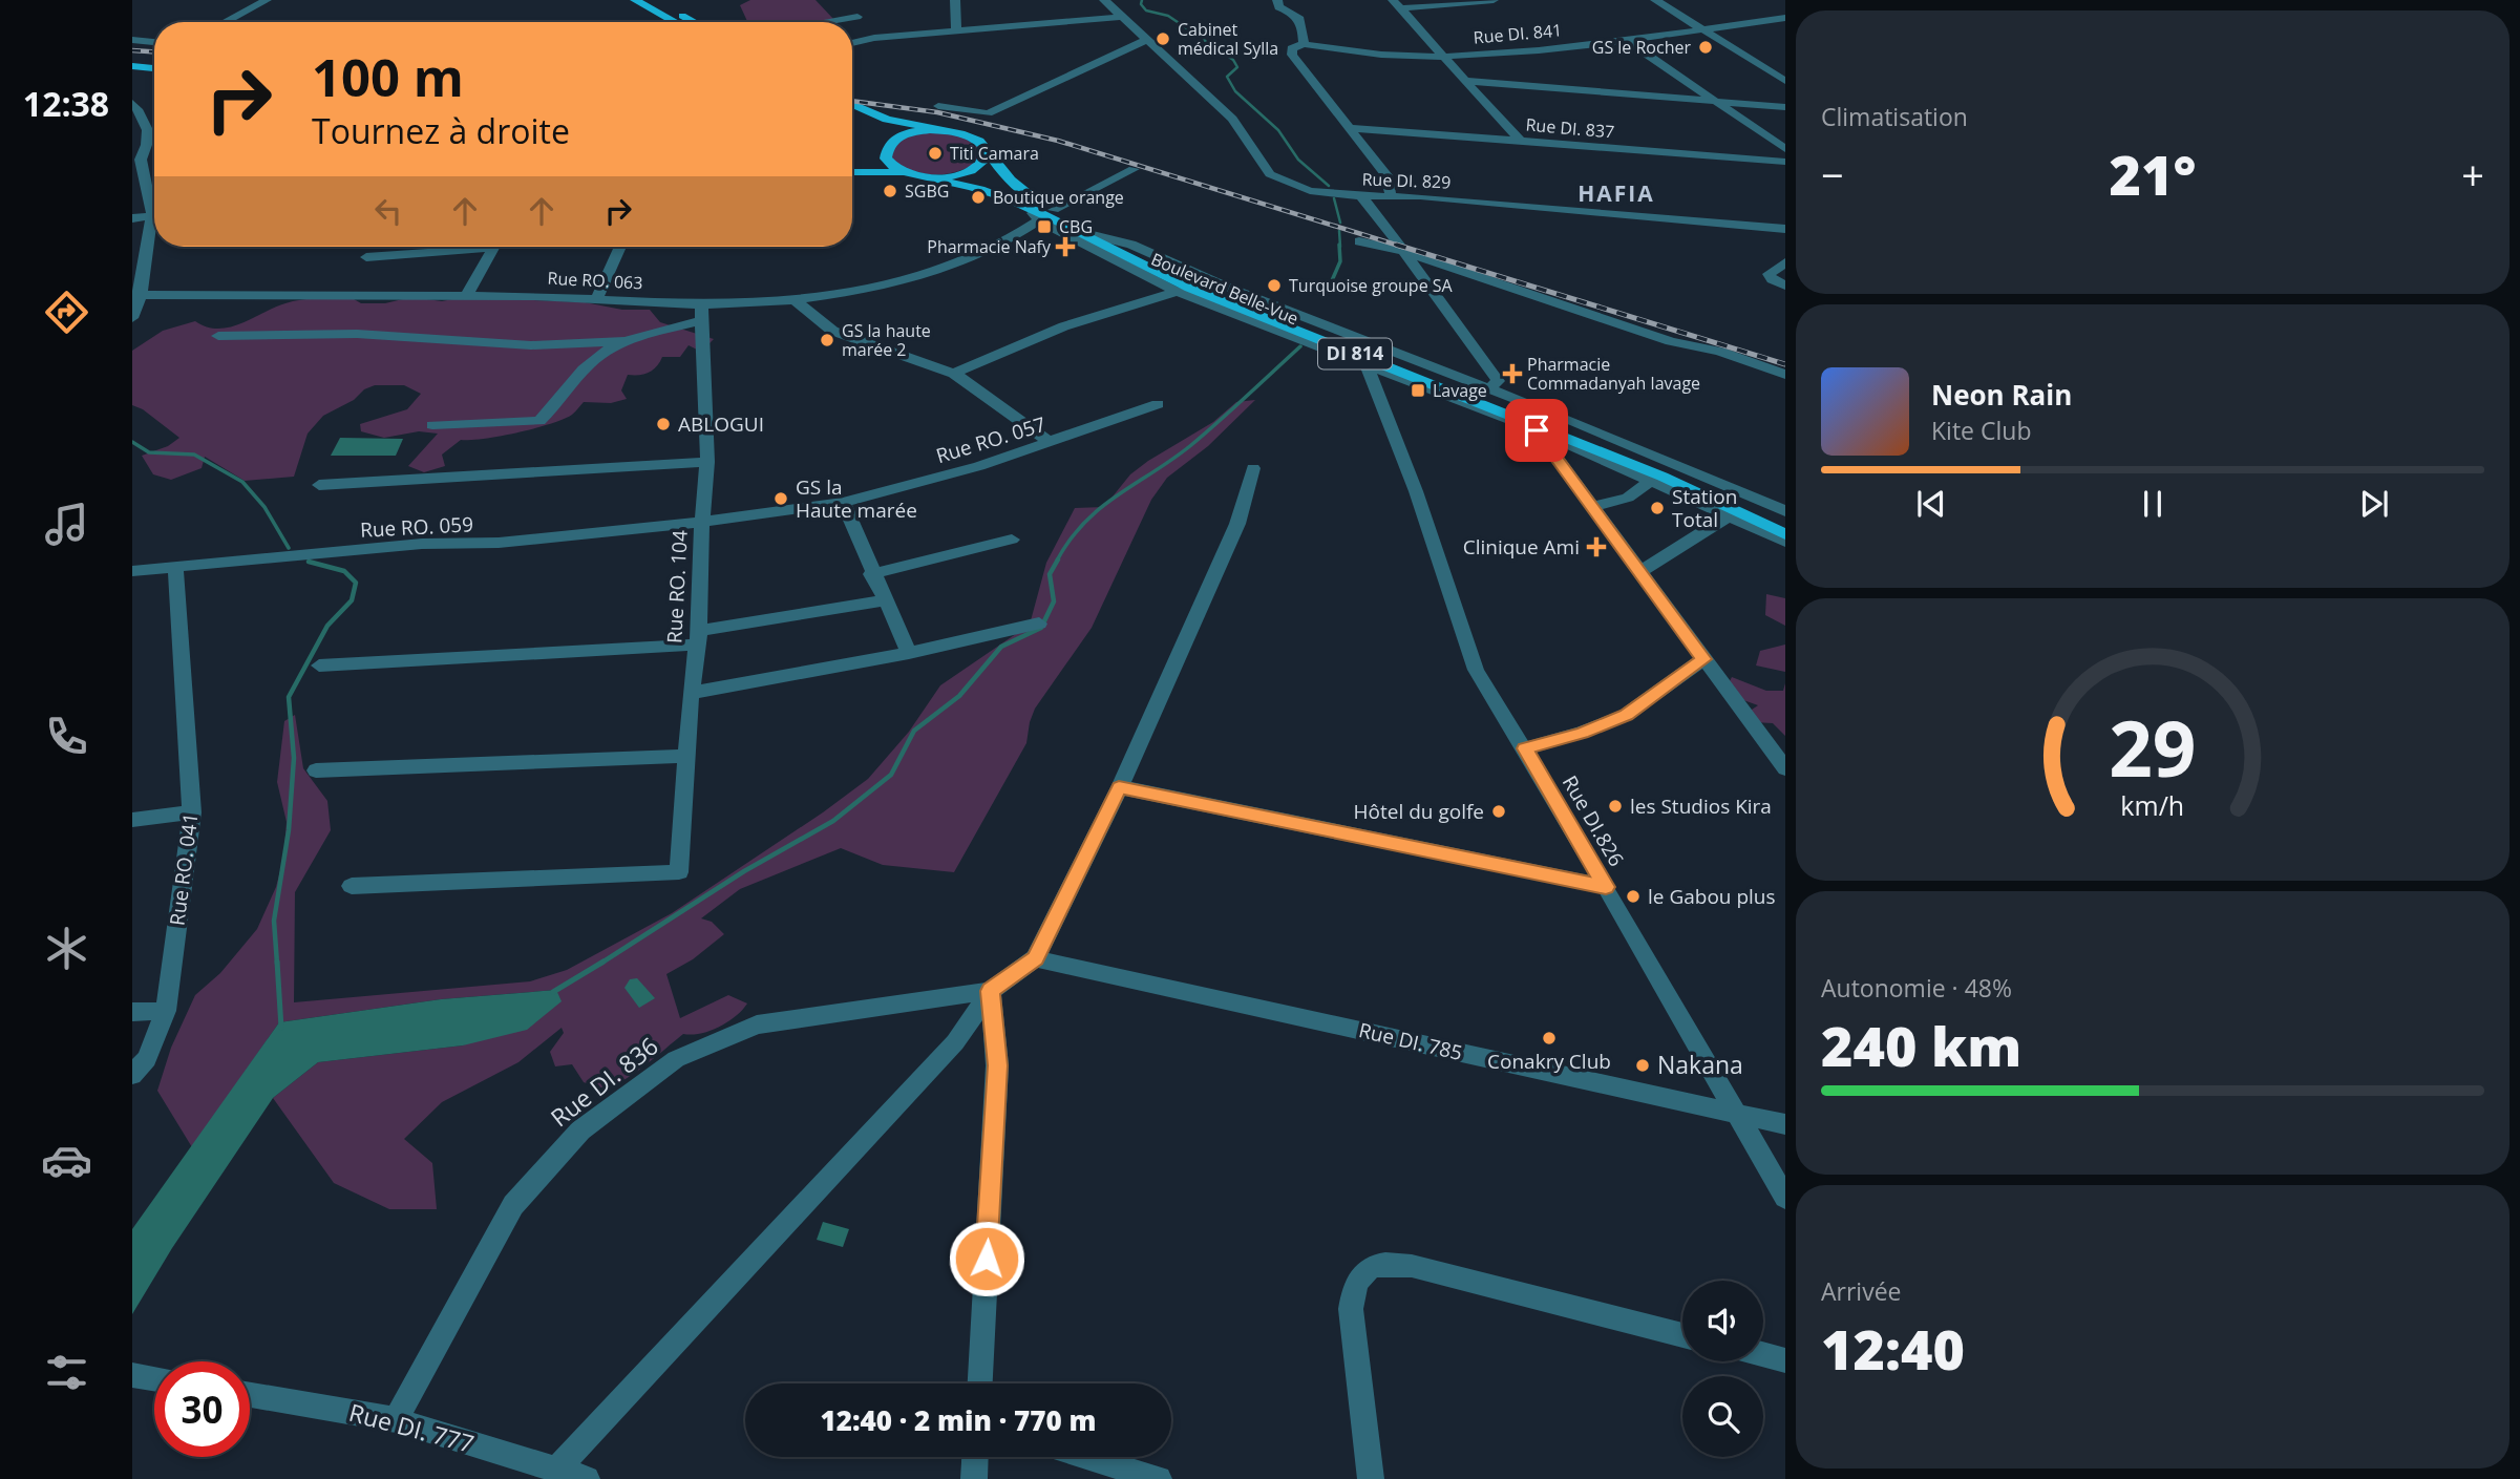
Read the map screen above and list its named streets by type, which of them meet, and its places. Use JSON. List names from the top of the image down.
{
  "streets": {
    "main road": ["Boulevard Belle-Vue", "DI 814"],
    "street": [
      "Rue DI. 841",
      "Rue DI. 837",
      "Rue DI. 829",
      "Rue RO. 063",
      "Rue RO. 057",
      "Rue RO. 059",
      "Rue RO. 104",
      "Rue DI.826",
      "Rue RO. 041",
      "Rue DI. 785",
      "Rue DI. 836",
      "Rue DI. 777"
    ]
  },
  "crossings": [
    ["Rue RO. 063", "Boulevard Belle-Vue"],
    ["Rue RO. 063", "Rue RO. 104"],
    ["Boulevard Belle-Vue", "Rue DI.826"],
    ["Rue RO. 057", "Rue RO. 059"],
    ["Rue RO. 057", "Rue RO. 104"],
    ["Rue RO. 059", "Rue RO. 104"],
    ["Rue RO. 059", "Rue RO. 041"],
    ["Rue DI.826", "Rue DI. 785"],
    ["Rue DI. 836", "Rue DI. 777"]
  ],
  "districts": ["HAFIA"],
  "places": {
    "other": [
      "Cabinet médical Sylla",
      "GS le Rocher",
      "Titi Camara",
      "SGBG",
      "Boutique orange",
      "Turquoise groupe SA",
      "GS la haute marée 2",
      "ABLOGUI",
      "GS la Haute marée",
      "Station Total",
      "les Studios Kira",
      "Hôtel du golfe",
      "le Gabou plus",
      "Conakry Club",
      "Nakana"
    ],
    "transit": ["CBG", "Lavage"],
    "health": ["Pharmacie Nafy", "Pharmacie Commadanyah lavage", "Clinique Ami"]
  },
  "page": {
    "tabs": "12:38",
    "tile": [
      "Climatisation",
      ["Autonomie · 48%", "240 km"],
      ["Arrivée", "12:40"]
    ],
    "turn": ["100 m", "Tournez à droite"],
    "heat": ["−", "21°", "+"],
    "song": ["Neon Rain", "Kite Club"],
    "limit": "30",
    "trip": "12:40 · 2 min · 770 m",
    "gauge": ["29", "km/h"]
  }
}
